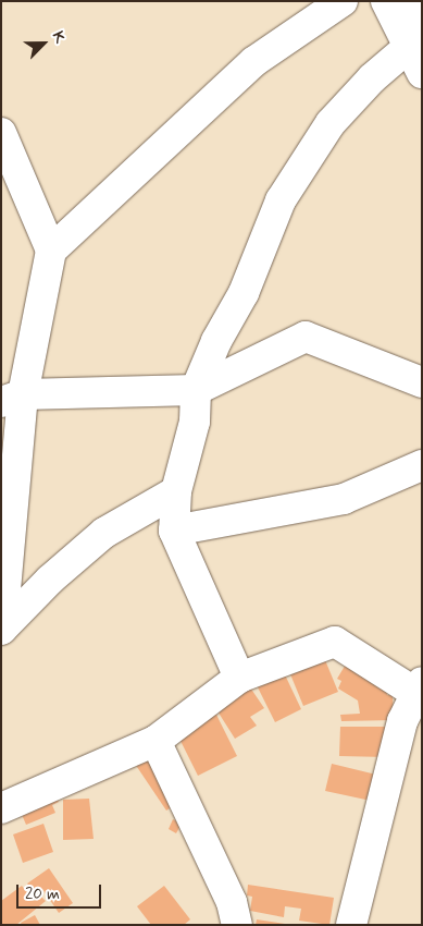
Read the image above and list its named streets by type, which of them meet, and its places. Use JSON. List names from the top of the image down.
{
  "scale_bar": "20 m",
  "north": "top right"
}
